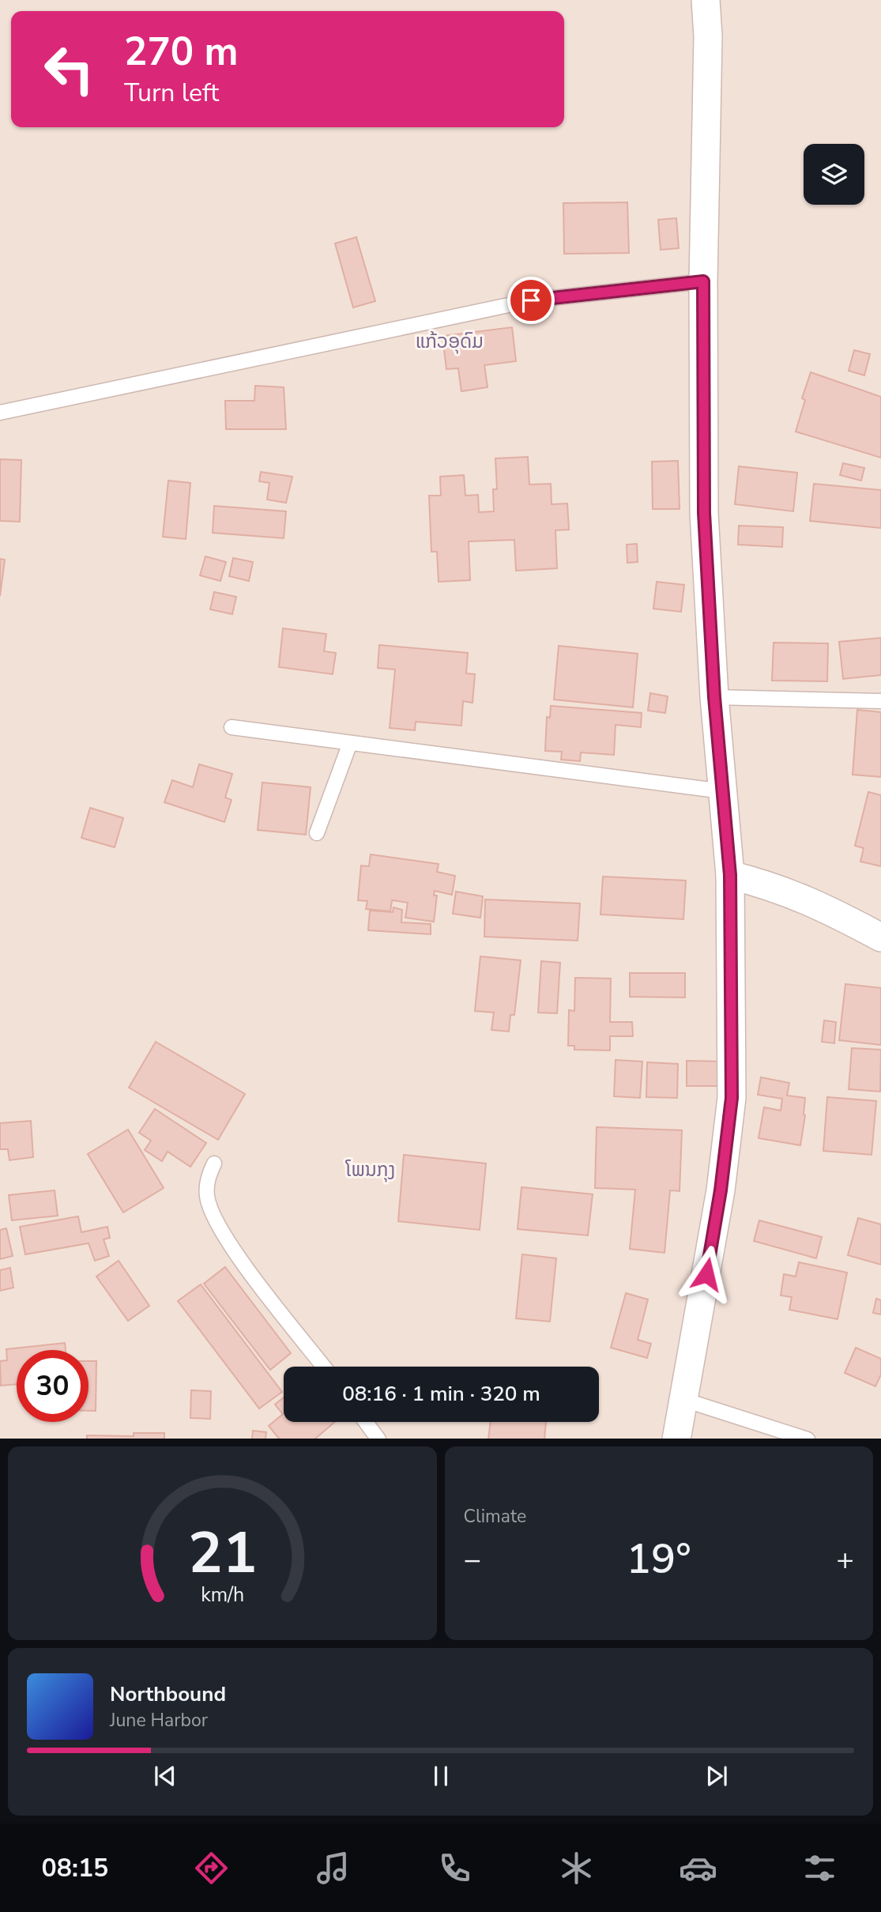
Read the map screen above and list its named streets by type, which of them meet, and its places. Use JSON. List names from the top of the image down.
{
  "districts": ["ແກ້ວອຸດົມ", "ໂພນກຸງ"],
  "page": {
    "turn": ["270 m", "Turn left"],
    "limit": "30",
    "trip": "08:16 · 1 min · 320 m",
    "tile": "Climate",
    "heat": ["−", "19°", "+"],
    "song": ["Northbound", "June Harbor"],
    "tabs": "08:15",
    "gauge": ["21", "km/h"]
  }
}
